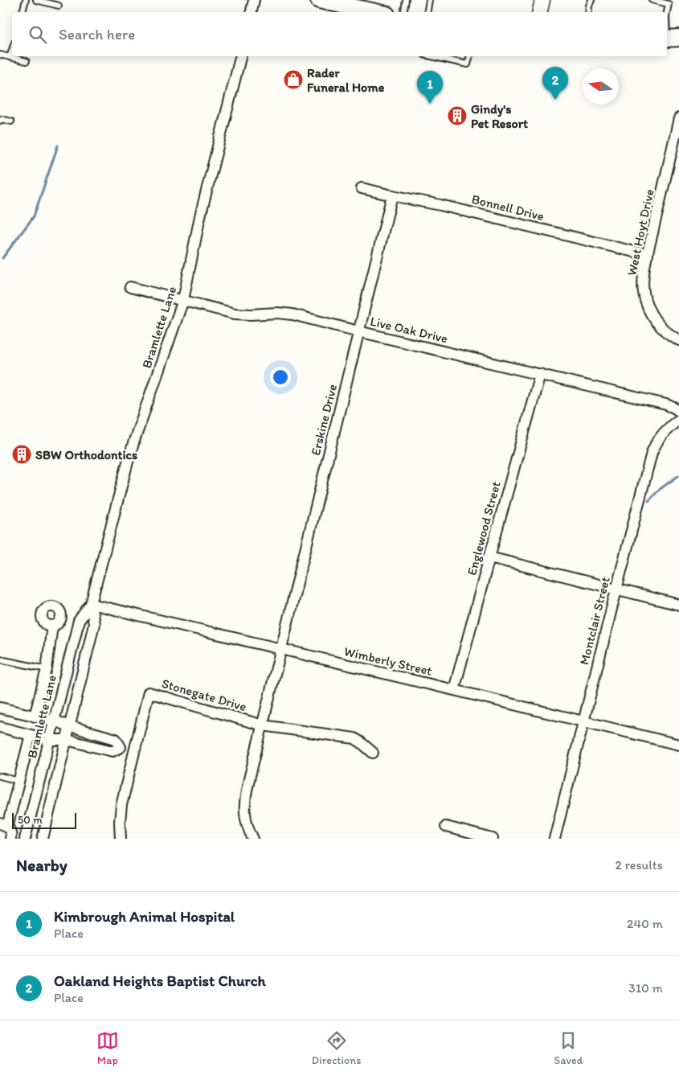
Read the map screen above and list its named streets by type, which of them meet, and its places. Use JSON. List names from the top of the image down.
{
  "streets": {
    "street": [
      "Bonnell Drive",
      "West Hoyt Drive",
      "Bramlette Lane",
      "Live Oak Drive",
      "Erskine Drive",
      "Englewood Street",
      "Montclair Street",
      "Wimberly Street",
      "Stonegate Drive"
    ]
  },
  "crossings": [
    ["Bonnell Drive", "West Hoyt Drive"],
    ["Bonnell Drive", "Erskine Drive"],
    ["Bramlette Lane", "Live Oak Drive"],
    ["Bramlette Lane", "Wimberly Street"],
    ["Live Oak Drive", "Erskine Drive"],
    ["Live Oak Drive", "Englewood Street"],
    ["Erskine Drive", "Wimberly Street"],
    ["Englewood Street", "Wimberly Street"],
    ["Montclair Street", "Wimberly Street"]
  ],
  "places": {
    "shop": ["Rader Funeral Home"],
    "building": ["Gindy's Pet Resort", "SBW Orthodontics"]
  },
  "scale_bar": "50 m",
  "north": "left",
  "page": {
    "search": "Search here",
    "pins": ["2", "1"],
    "scale": "50 m",
    "heading": ["Nearby", "2 results"],
    "list": [
      {
        "mark": "1",
        "name": "Kimbrough Animal Hospital",
        "note": "Place",
        "value": "240 m"
      },
      {
        "mark": "2",
        "name": "Oakland Heights Baptist Church",
        "note": "Place",
        "value": "310 m"
      }
    ],
    "nav": ["Map", "Directions", "Saved"]
  }
}
